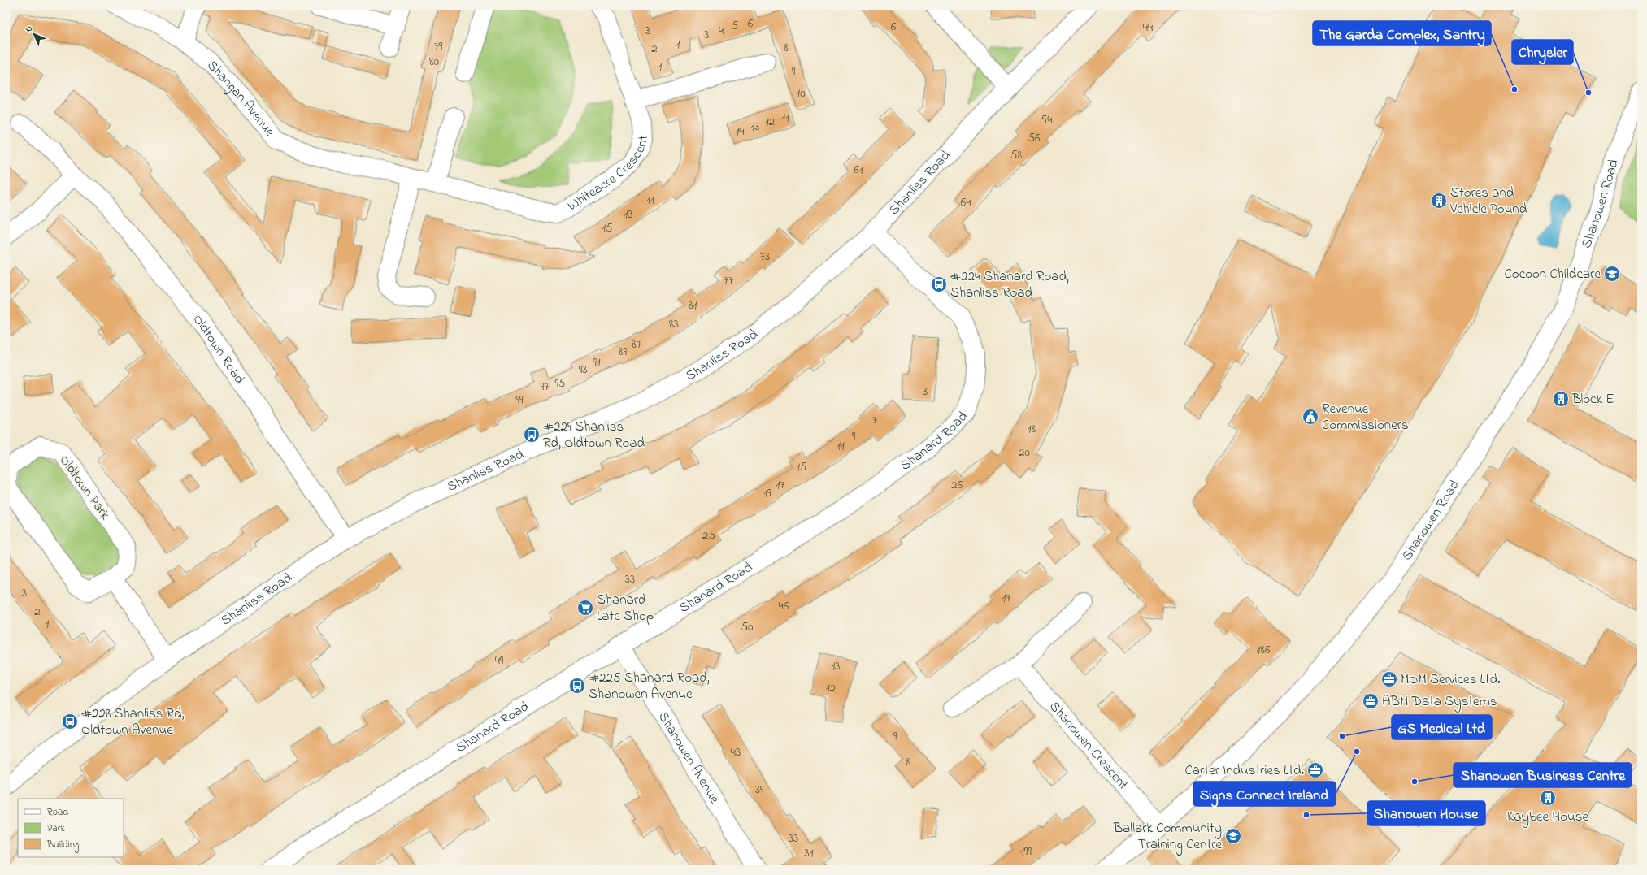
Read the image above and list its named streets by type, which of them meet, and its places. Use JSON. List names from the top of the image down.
{
  "streets": {
    "street": [
      "Shangan Avenue",
      "Whiteacre Crescent",
      "Shanliss Road",
      "Shanowen Road",
      "Oldtown Road",
      "Shanard Road",
      "Oldtown Park",
      "Shanowen Crescent",
      "Shanowen Avenue"
    ]
  },
  "crossings": [
    ["Shangan Avenue", "Whiteacre Crescent"],
    ["Shanliss Road", "Oldtown Road"],
    ["Shanliss Road", "Shanard Road"],
    ["Shanowen Road", "Shanowen Crescent"],
    ["Shanard Road", "Shanowen Avenue"]
  ],
  "places": {
    "other": [
      "The Garda Complex, Santry",
      "Chrysler",
      "GS Medical Ltd",
      "Signs Connect Ireland",
      "Shanowen Business Centre",
      "Shanowen House"
    ],
    "building": ["Stores and Vehicle Pound", "Block E", "Kaybee House"],
    "school or university": ["Cocoon Childcare", "Ballark Community Training Centre"],
    "bus stop": [
      "#224 Shanard Road, Shanliss Road",
      "#229 Shanliss Rd, Oldtown Road",
      "#225 Shanard Road, Shanowen Avenue",
      "#228 Shanliss Rd, Oldtown Avenue"
    ],
    "public building": ["Revenue Commissioners"],
    "supermarket": ["Shanard Late Shop"],
    "office": ["MOM Services Ltd.", "ABM Data Systems", "Carter Industries Ltd."]
  },
  "house_numbers": [
    "6",
    "5",
    "6",
    "44",
    "3",
    "4",
    "3",
    "1",
    "79",
    "8",
    "2",
    "80",
    "1",
    "9",
    "10",
    "11",
    "54",
    "12",
    "13",
    "14",
    "56",
    "58",
    "61",
    "11",
    "64",
    "13",
    "15",
    "73",
    "77",
    "81",
    "83",
    "87",
    "89",
    "91",
    "93",
    "95",
    "97",
    "3",
    "99",
    "7",
    "18",
    "9",
    "11",
    "20",
    "15",
    "17",
    "26",
    "19",
    "25",
    "33",
    "3",
    "17",
    "46",
    "2",
    "1",
    "50",
    "186",
    "49",
    "13",
    "12",
    "9",
    "43",
    "8",
    "39",
    "33",
    "199",
    "31"
  ],
  "legend": ["Road", "Park", "Building"],
  "north": "top left"
}
